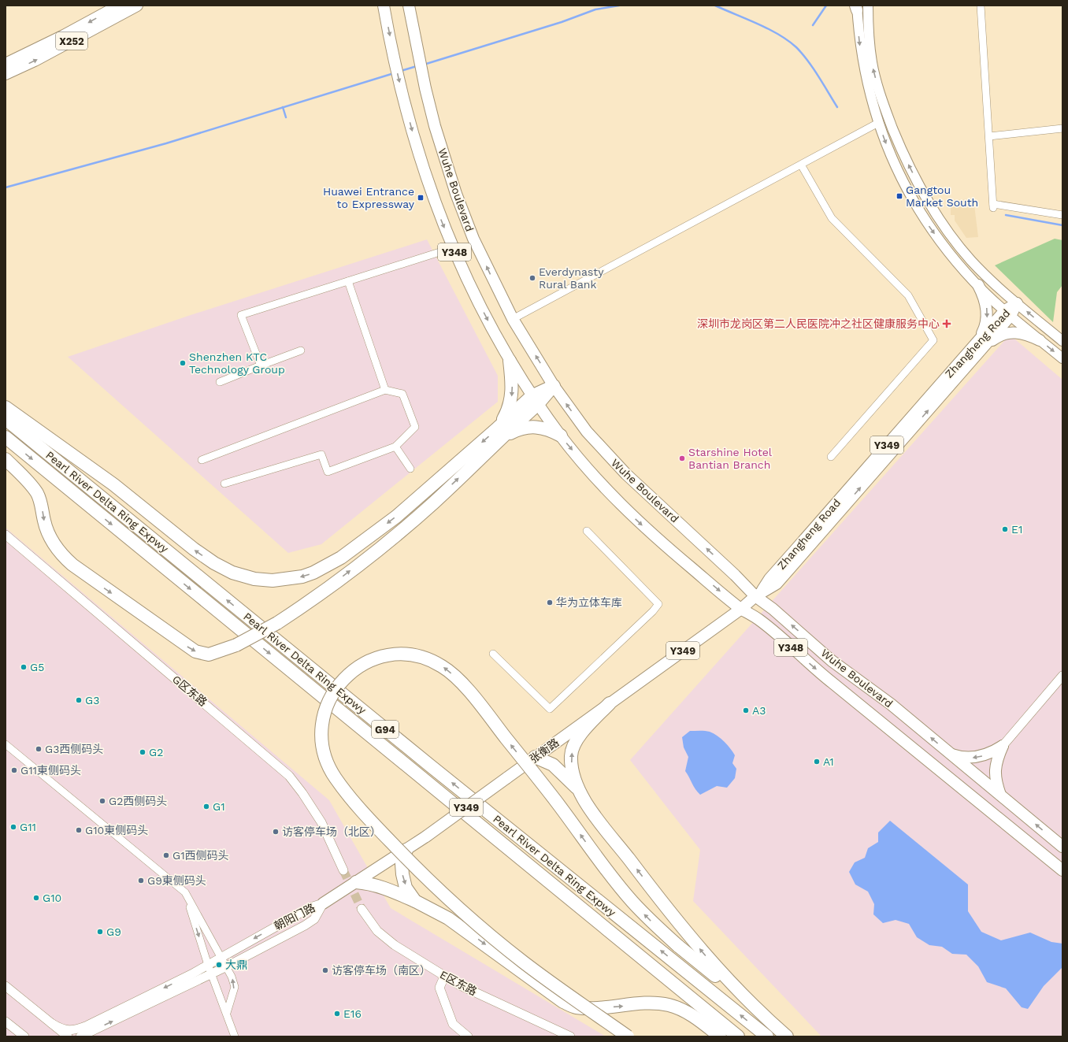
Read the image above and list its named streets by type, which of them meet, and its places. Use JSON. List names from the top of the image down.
{
  "streets": {
    "highway": ["Pearl River Delta Ring Expwy", "G94"],
    "main road": [
      "X252",
      "Wuhe Boulevard",
      "Y348",
      "Zhangheng Road",
      "Y349",
      "张衡路"
    ],
    "street": ["G区东路", "朝阳门路", "E区东路"]
  },
  "crossings": [
    ["Wuhe Boulevard", "Zhangheng Road"],
    ["Wuhe Boulevard", "张衡路"],
    ["Zhangheng Road", "张衡路"],
    ["张衡路", "朝阳门路"]
  ],
  "places": {
    "transit": ["Gangtou Market South", "Huawei Entrance to Expressway"],
    "other": [
      "Everdynasty Rural Bank",
      "Shenzhen KTC Technology Group",
      "Starshine Hotel Bantian Branch",
      "E1",
      "华为立体车库",
      "G5",
      "G3",
      "A3",
      "G3西侧码头",
      "G2",
      "A1",
      "G11東侧码头",
      "G2西侧码头",
      "G1",
      "G11",
      "G10東侧码头",
      "访客停车场（北区）",
      "G1西侧码头",
      "G9東侧码头",
      "G10",
      "G9",
      "大鼎",
      "访客停车场（南区）",
      "E16"
    ],
    "health": ["深圳市龙岗区第二人民医院冲之社区健康服务中心"]
  }
}
